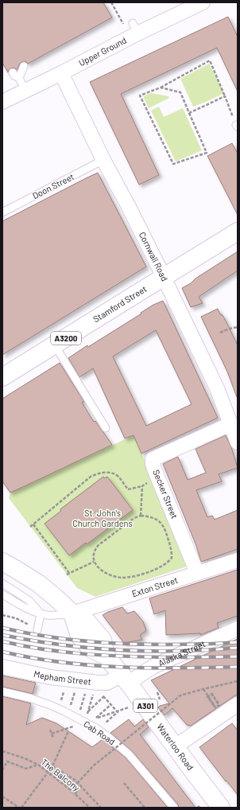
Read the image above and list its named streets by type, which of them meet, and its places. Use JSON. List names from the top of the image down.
{
  "streets": {
    "main road": [
      "Stamford Street",
      "A3200",
      "A301",
      "Waterloo Road"
    ],
    "street": [
      "Upper Ground",
      "Cornwall Road",
      "Secker Street",
      "Exton Street",
      "Alaska Street",
      "Mepham Street"
    ],
    "lane": ["Doon Street", "Cab Road"],
    "path": ["The Balcony"]
  },
  "crossings": [
    ["Upper Ground", "Cornwall Road"],
    ["Doon Street", "Cornwall Road"],
    ["Cornwall Road", "Stamford Street"],
    ["Cornwall Road", "Secker Street"],
    ["Secker Street", "Exton Street"],
    ["Exton Street", "Waterloo Road"],
    ["Alaska Street", "Mepham Street"],
    ["Alaska Street", "Waterloo Road"],
    ["Mepham Street", "Waterloo Road"]
  ],
  "parks": ["St. John's Church Gardens"]
}
